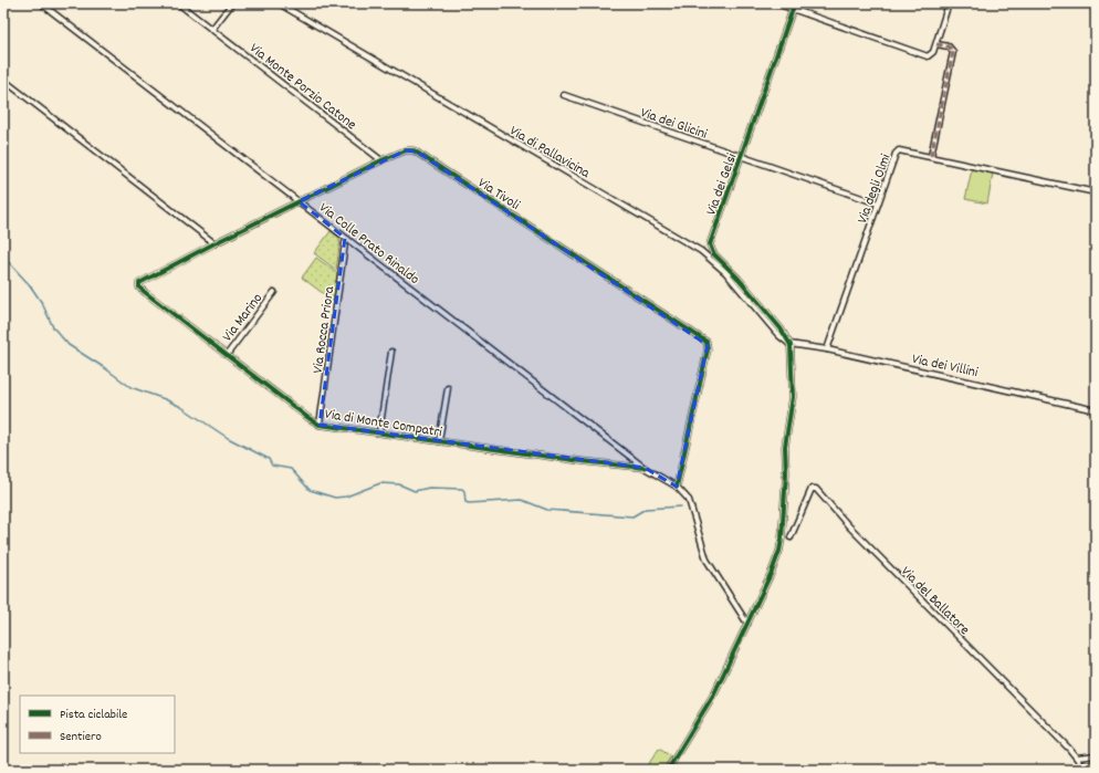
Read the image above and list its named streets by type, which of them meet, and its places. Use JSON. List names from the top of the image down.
{
  "streets": {
    "street": [
      "Via Monte Porzio Catone",
      "Via dei Glicini",
      "Via di Pallavicina",
      "Via dei Gelsi",
      "Via degli Olmi",
      "Via Tivoli",
      "Via Colle Prato Rinaldo",
      "Via Marino",
      "Via Rocca Priora",
      "Via dei Villini",
      "Via di Monte Compatri",
      "Via del Ballatore"
    ]
  },
  "crossings": [
    ["Via Monte Porzio Catone", "Via Tivoli"],
    ["Via dei Glicini", "Via dei Gelsi"],
    ["Via dei Glicini", "Via degli Olmi"],
    ["Via di Pallavicina", "Via dei Gelsi"],
    ["Via di Pallavicina", "Via dei Villini"],
    ["Via dei Gelsi", "Via dei Villini"],
    ["Via degli Olmi", "Via dei Villini"],
    ["Via Tivoli", "Via Colle Prato Rinaldo"],
    ["Via Tivoli", "Via di Monte Compatri"],
    ["Via Colle Prato Rinaldo", "Via Rocca Priora"],
    ["Via Colle Prato Rinaldo", "Via di Monte Compatri"],
    ["Via Marino", "Via di Monte Compatri"],
    ["Via Rocca Priora", "Via di Monte Compatri"]
  ],
  "legend": ["Pista ciclabile", "Sentiero"]
}
